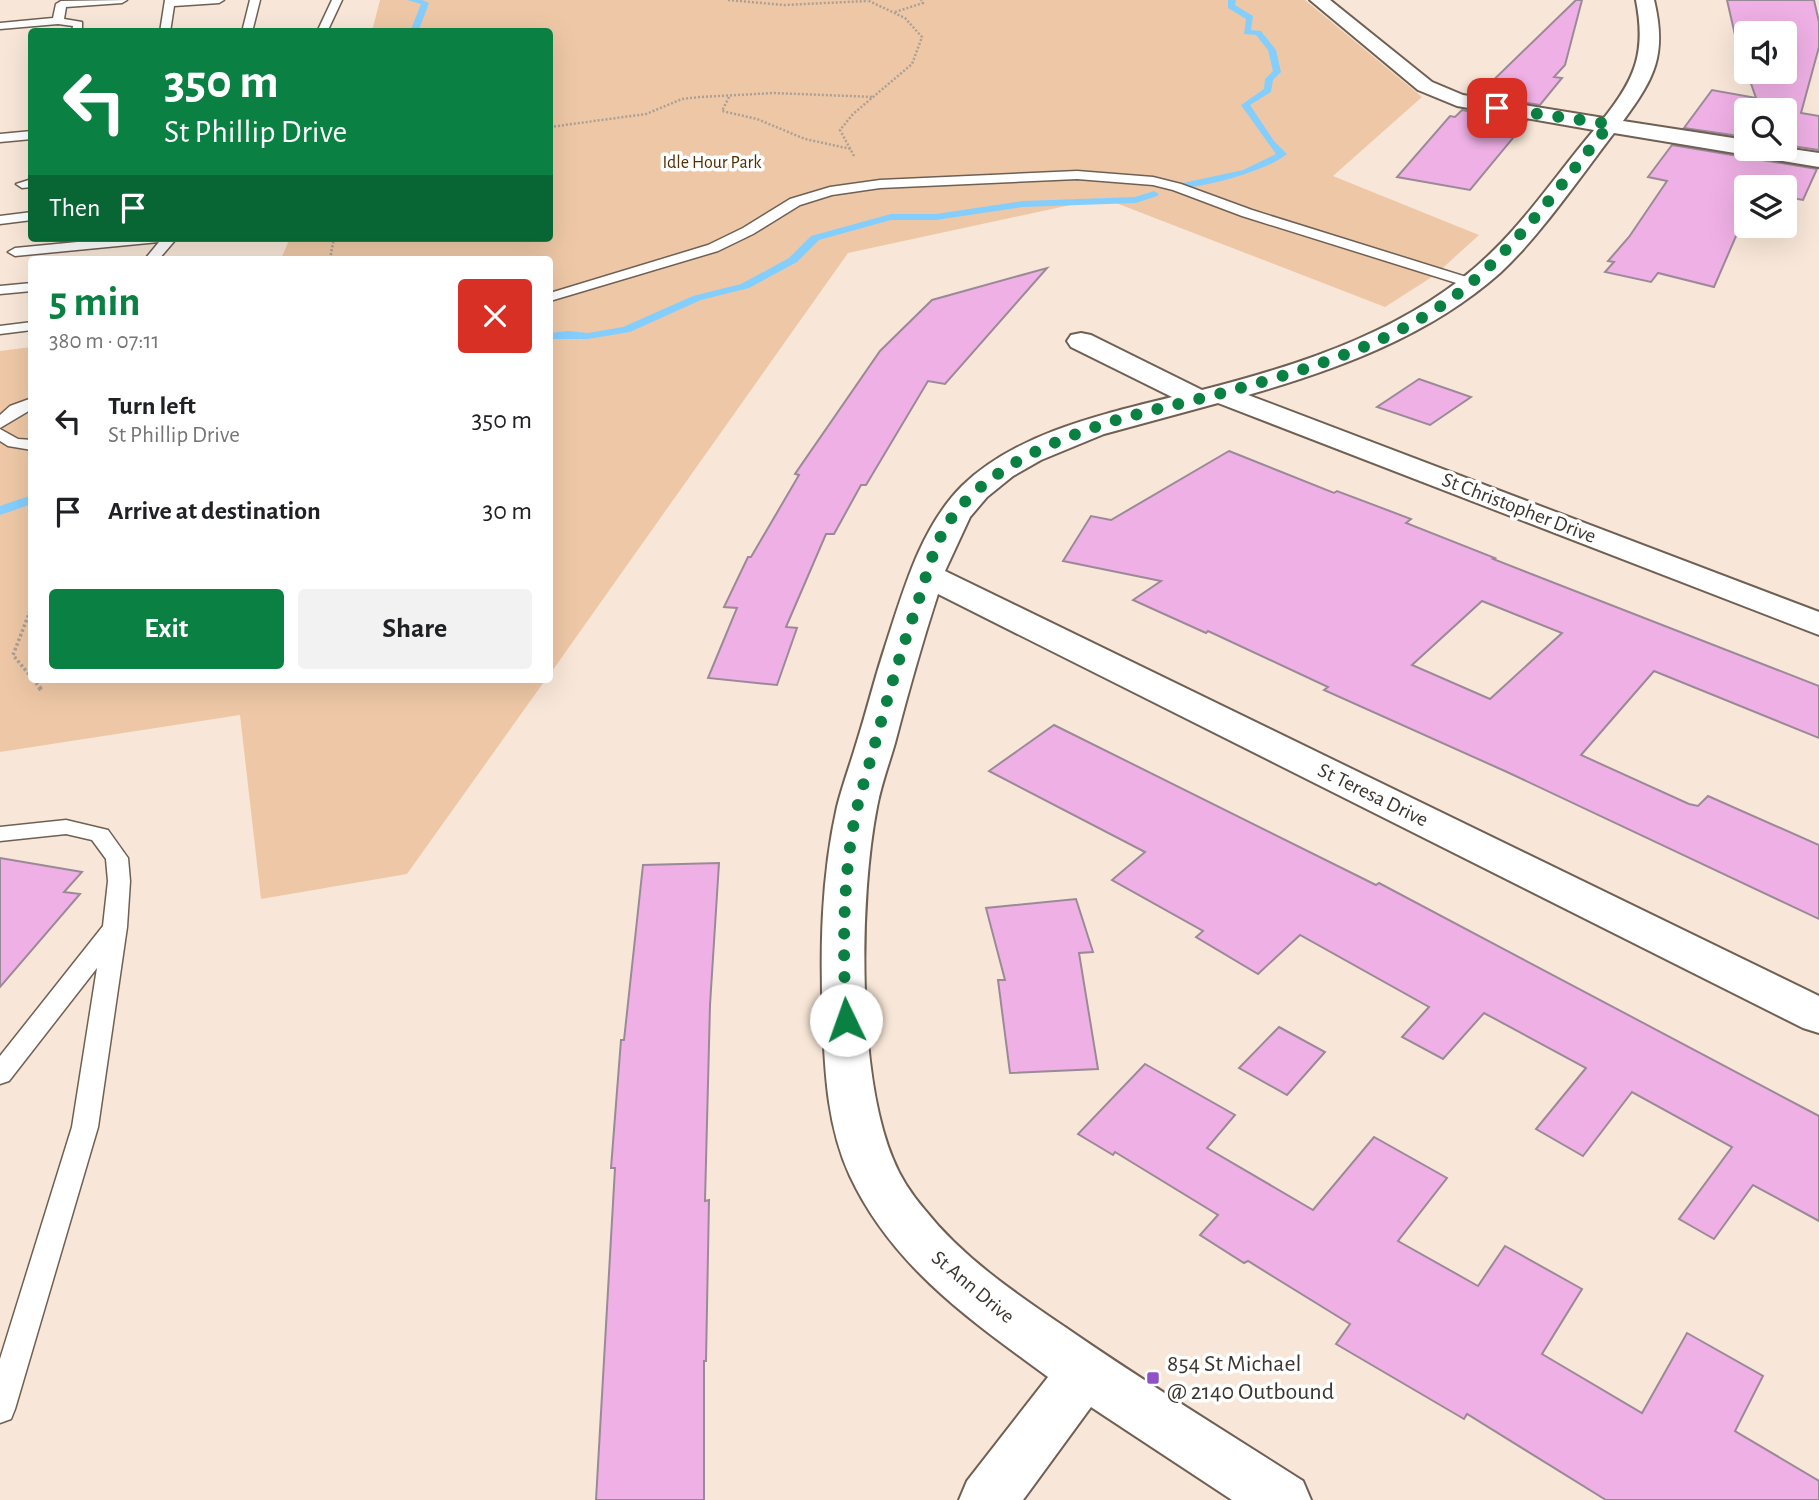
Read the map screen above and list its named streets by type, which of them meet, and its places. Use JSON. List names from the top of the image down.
{
  "streets": {
    "street": ["St Christopher Drive", "St Teresa Drive", "St Ann Drive"]
  },
  "crossings": [
    ["St Christopher Drive", "St Ann Drive"],
    ["St Teresa Drive", "St Ann Drive"]
  ],
  "parks": ["Idle Hour Park"],
  "places": {
    "transit": ["854 St Michael @ 2140 Outbound"]
  },
  "page": {
    "turn": ["350 m", "St Phillip Drive"],
    "then": "Then",
    "heading": ["5 min", "380 m · 07:11"],
    "list": [
      {
        "name": "Turn left",
        "note": "St Phillip Drive",
        "value": "350 m"
      },
      {
        "name": "Arrive at destination",
        "value": "30 m"
      }
    ],
    "buttons": ["Exit", "Share"]
  }
}
